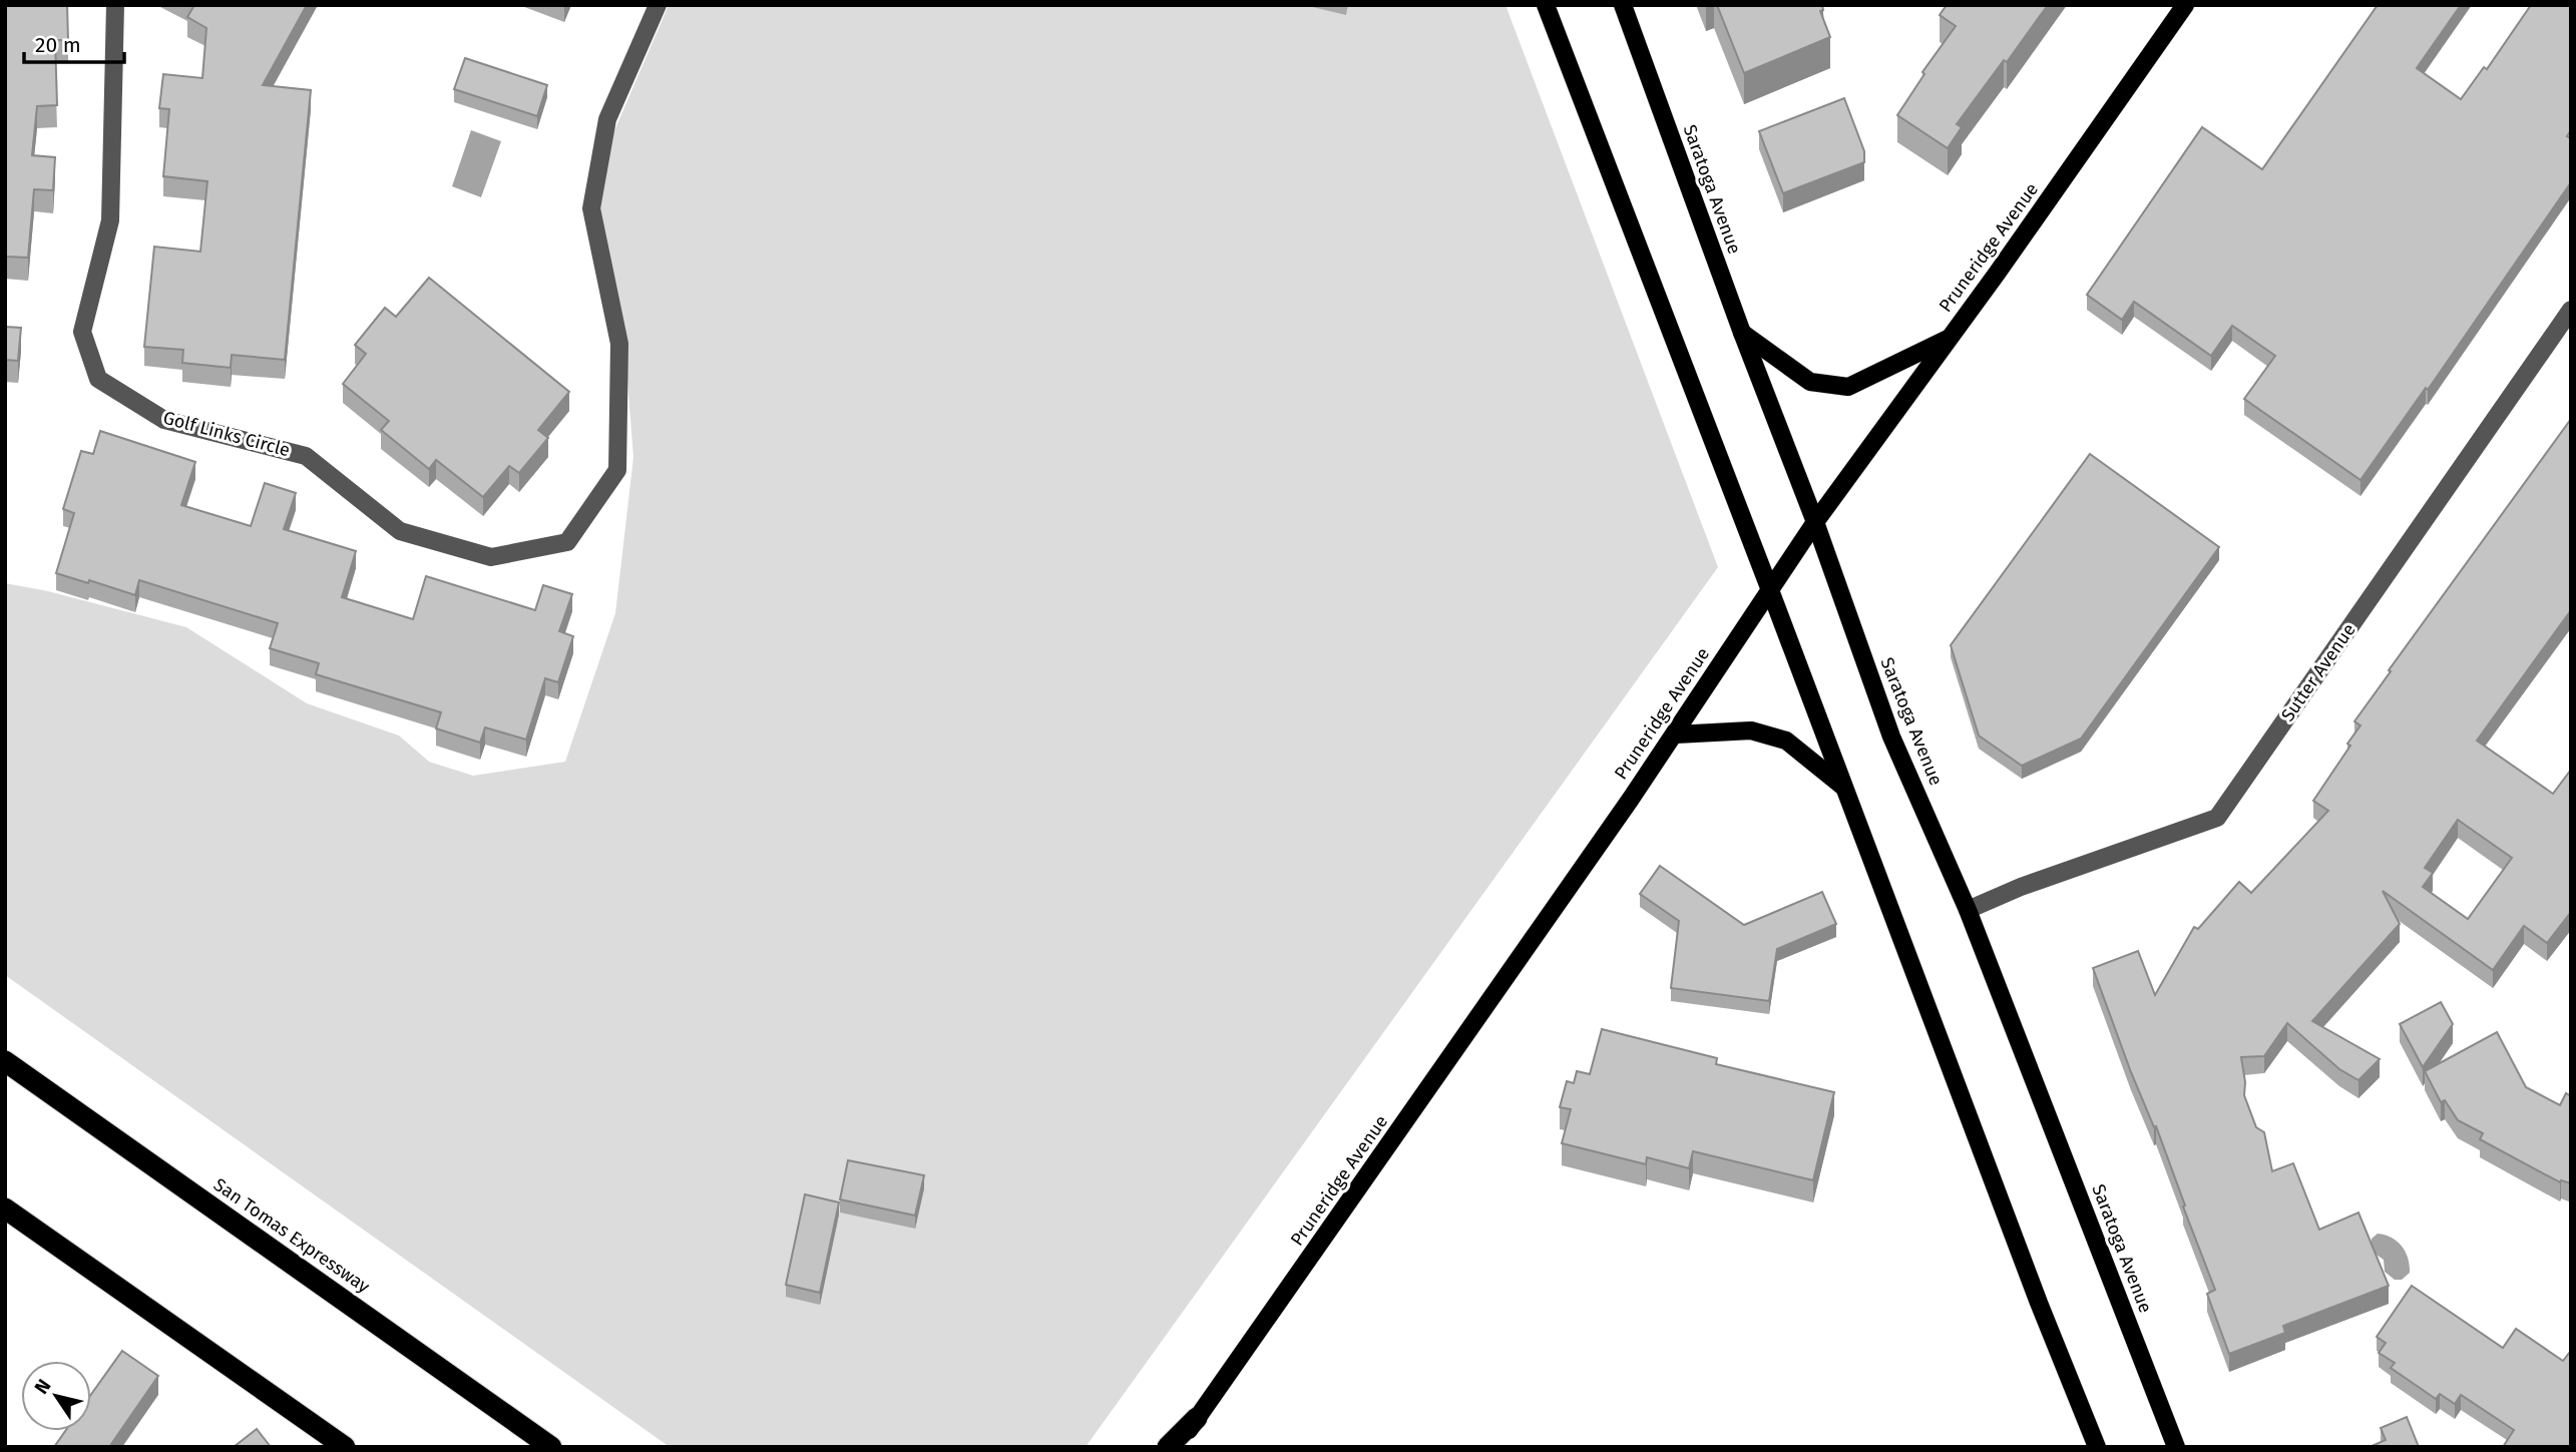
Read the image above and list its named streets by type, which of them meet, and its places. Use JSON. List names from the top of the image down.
{
  "streets": {
    "highway": ["San Tomas Expressway"],
    "main road": ["Saratoga Avenue", "Pruneridge Avenue"],
    "street": ["Golf Links Circle", "Sutter Avenue"]
  },
  "crossings": [
    ["Saratoga Avenue", "Pruneridge Avenue"],
    ["Saratoga Avenue", "Sutter Avenue"]
  ],
  "scale_bar": "20 m",
  "north": "top left"
}
